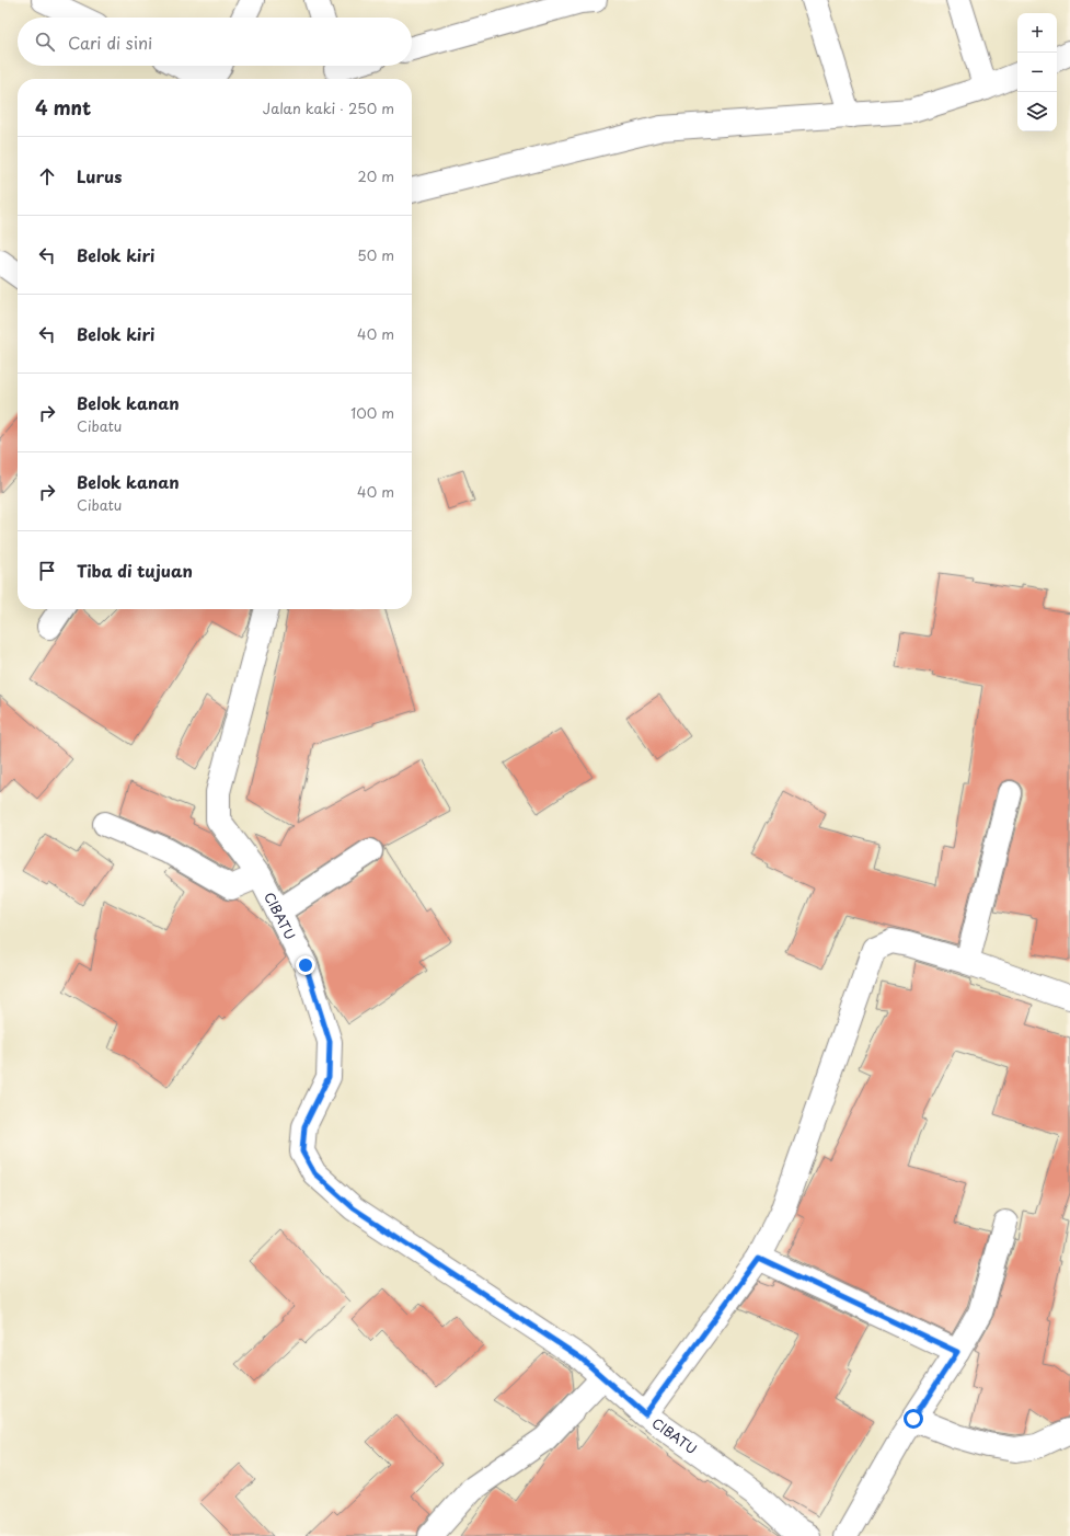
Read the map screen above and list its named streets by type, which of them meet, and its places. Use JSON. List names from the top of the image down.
{
  "streets": {
    "street": ["CIBATU"]
  },
  "page": {
    "map_buttons": ["+", "−"],
    "search": "Cari di sini",
    "heading": ["4 mnt", "Jalan kaki · 250 m"],
    "list": [
      ["Lurus", "20 m"],
      ["Belok kiri", "50 m"],
      ["Belok kiri", "40 m"],
      ["Belok kanan", "Cibatu", "100 m"],
      ["Belok kanan", "Cibatu", "40 m"],
      "Tiba di tujuan"
    ]
  }
}
